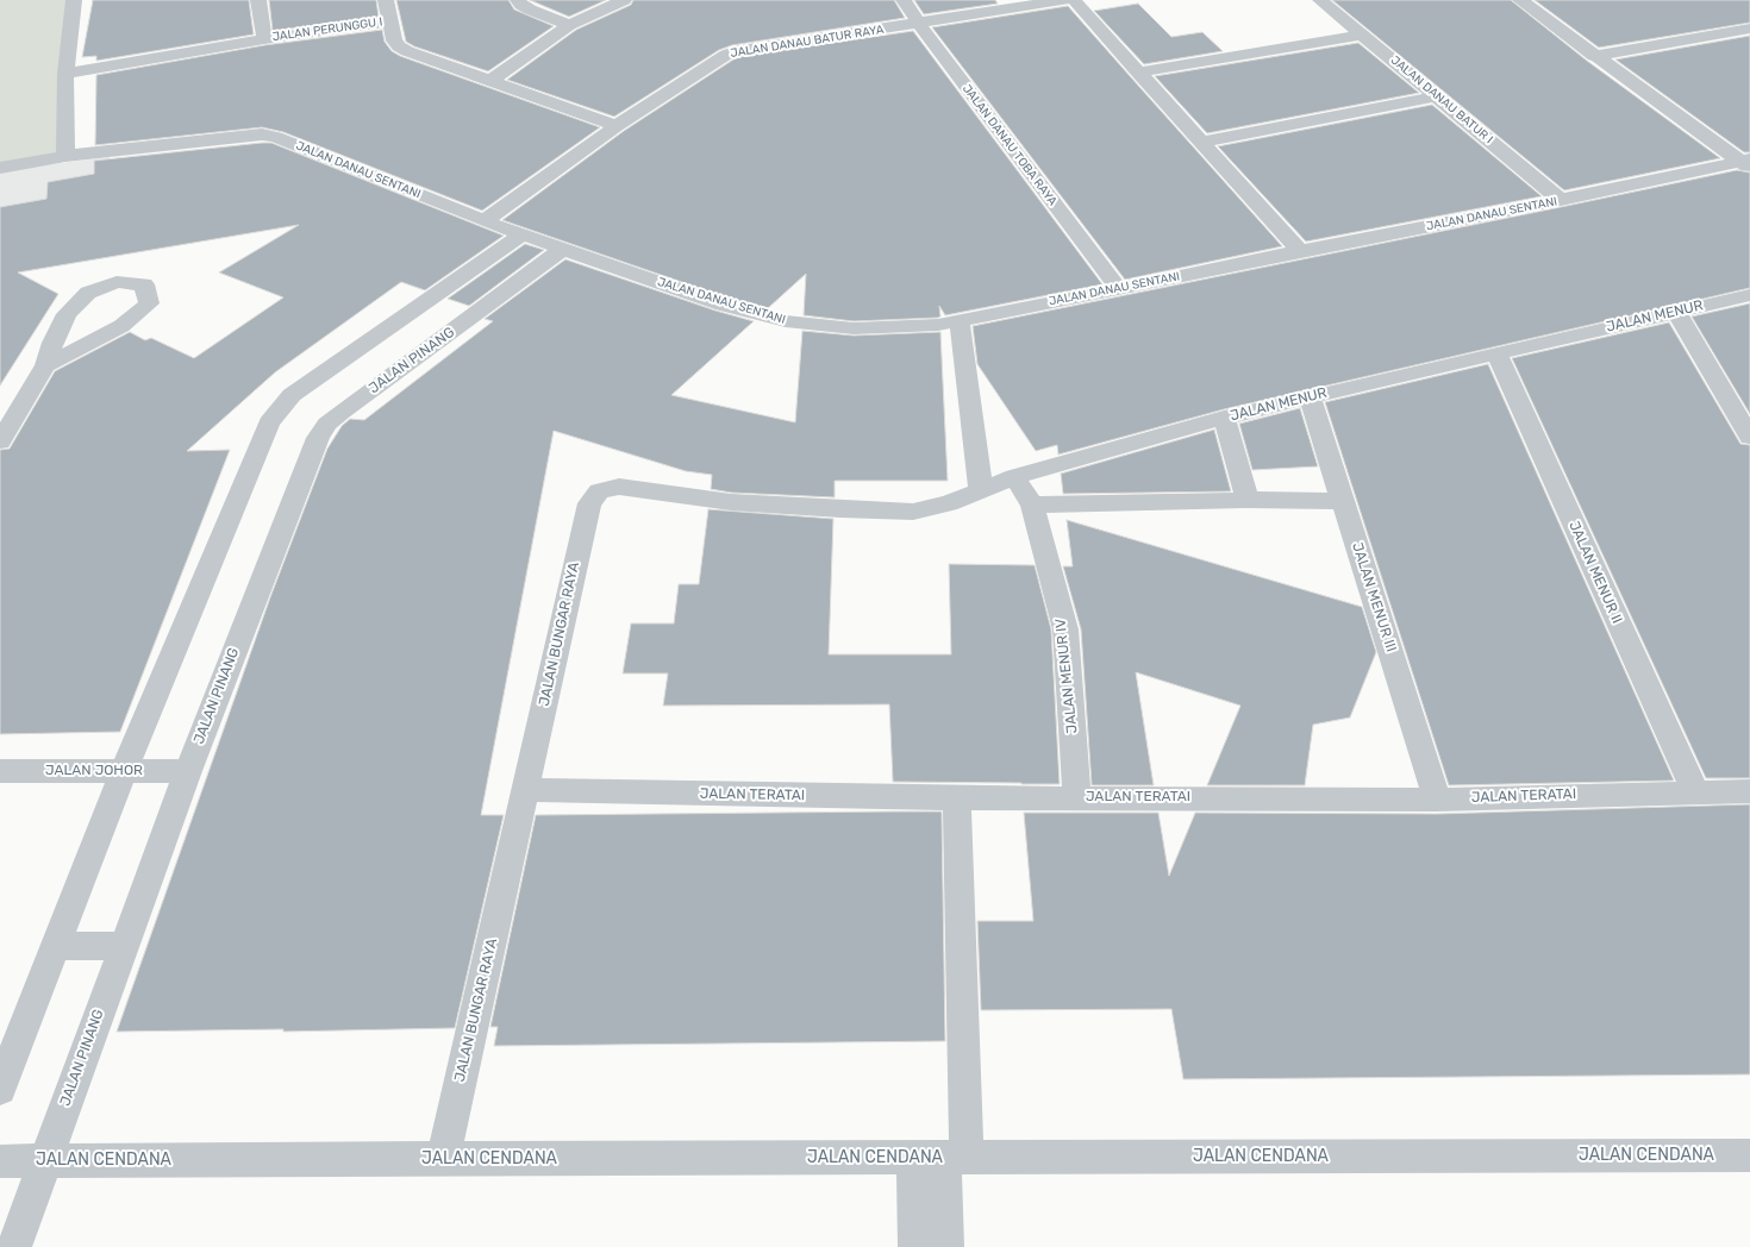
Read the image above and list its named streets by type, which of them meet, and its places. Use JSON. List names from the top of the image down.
{
  "streets": {
    "street": [
      "JALAN PERUNGGU I",
      "JALAN DANAU BATUR RAYA",
      "JALAN DANAU BATUR I",
      "JALAN DANAU TOBA RAYA",
      "JALAN DANAU SENTANI",
      "JALAN MENUR",
      "JALAN PINANG",
      "JALAN MENUR II",
      "JALAN MENUR III",
      "JALAN BUNGAR RAYA",
      "JALAN MENUR IV",
      "JALAN JOHOR",
      "JALAN TERATAI",
      "JALAN CENDANA"
    ]
  },
  "crossings": [
    ["JALAN PERUNGGU I", "JALAN DANAU BATUR RAYA"],
    ["JALAN DANAU BATUR RAYA", "JALAN DANAU TOBA RAYA"],
    ["JALAN DANAU BATUR RAYA", "JALAN DANAU SENTANI"],
    ["JALAN DANAU BATUR I", "JALAN DANAU SENTANI"],
    ["JALAN DANAU TOBA RAYA", "JALAN DANAU SENTANI"],
    ["JALAN DANAU SENTANI", "JALAN PINANG"],
    ["JALAN MENUR", "JALAN MENUR II"],
    ["JALAN MENUR", "JALAN MENUR III"],
    ["JALAN MENUR", "JALAN BUNGAR RAYA"],
    ["JALAN MENUR", "JALAN MENUR IV"],
    ["JALAN PINANG", "JALAN JOHOR"],
    ["JALAN PINANG", "JALAN CENDANA"],
    ["JALAN MENUR II", "JALAN TERATAI"],
    ["JALAN MENUR III", "JALAN TERATAI"],
    ["JALAN BUNGAR RAYA", "JALAN TERATAI"],
    ["JALAN BUNGAR RAYA", "JALAN CENDANA"],
    ["JALAN MENUR IV", "JALAN TERATAI"]
  ]
}
